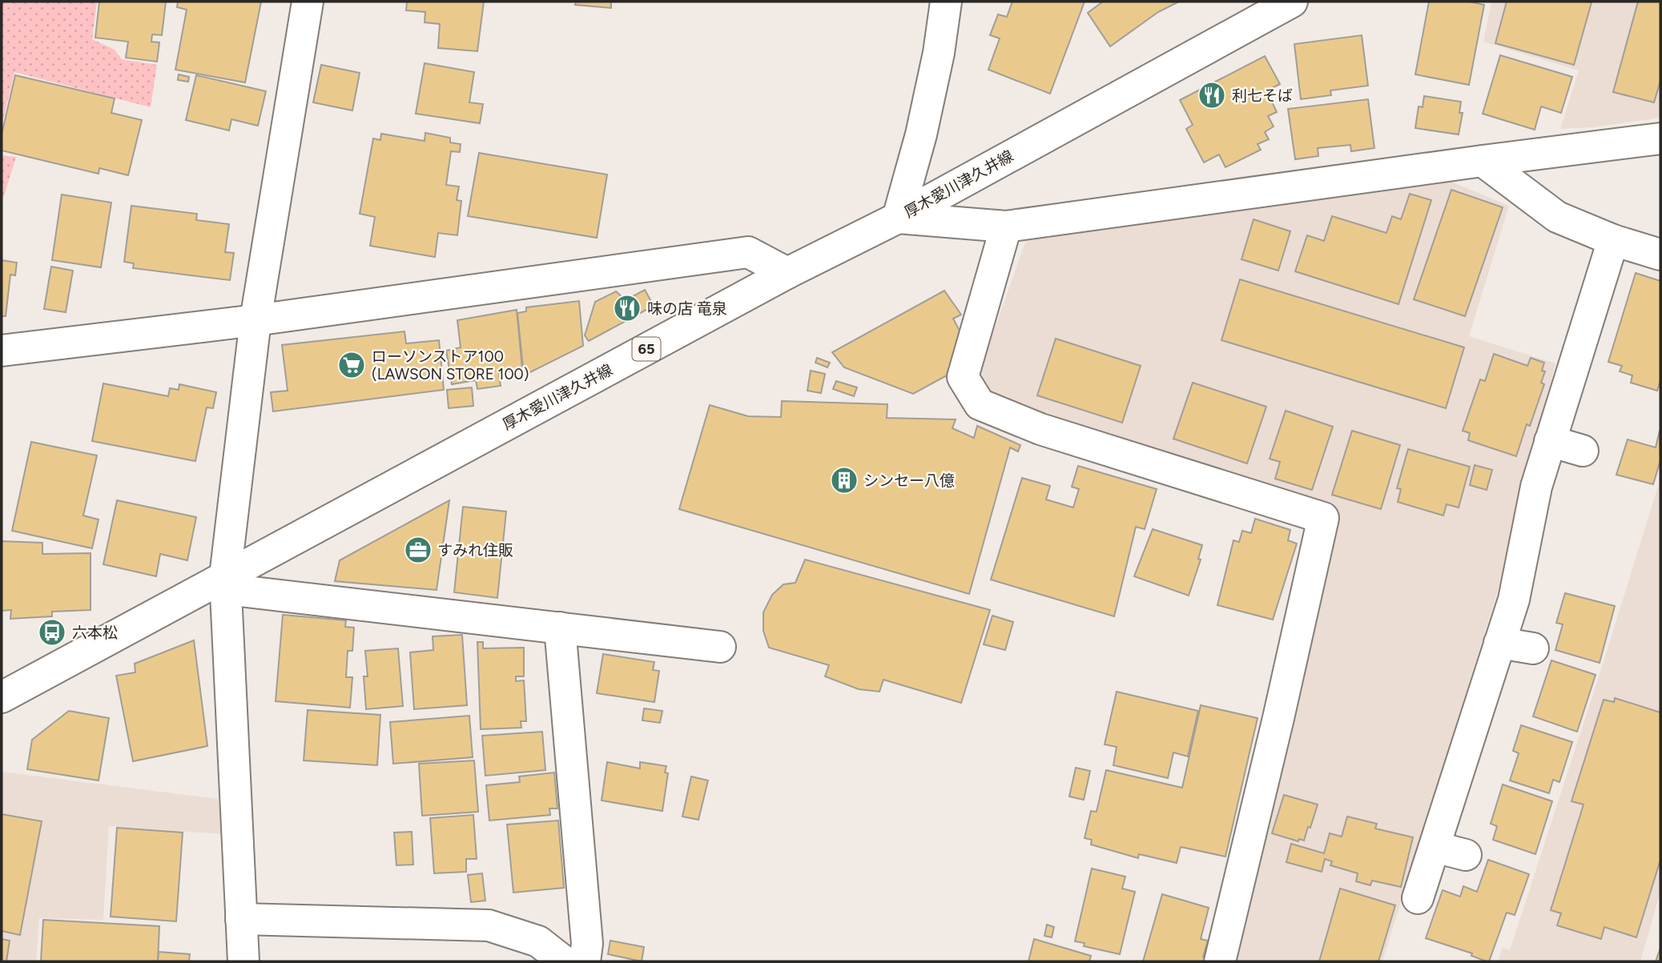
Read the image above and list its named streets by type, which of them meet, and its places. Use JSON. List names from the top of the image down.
{
  "streets": {
    "street": ["厚木愛川津久井線", "65"]
  },
  "places": {
    "restaurant": ["利七そば", "味の店 竜泉"],
    "supermarket": ["ローソンストア100 (LAWSON STORE 100)"],
    "building": ["シンセー八億"],
    "office": ["すみれ住販"],
    "bus stop": ["六本松"]
  }
}
